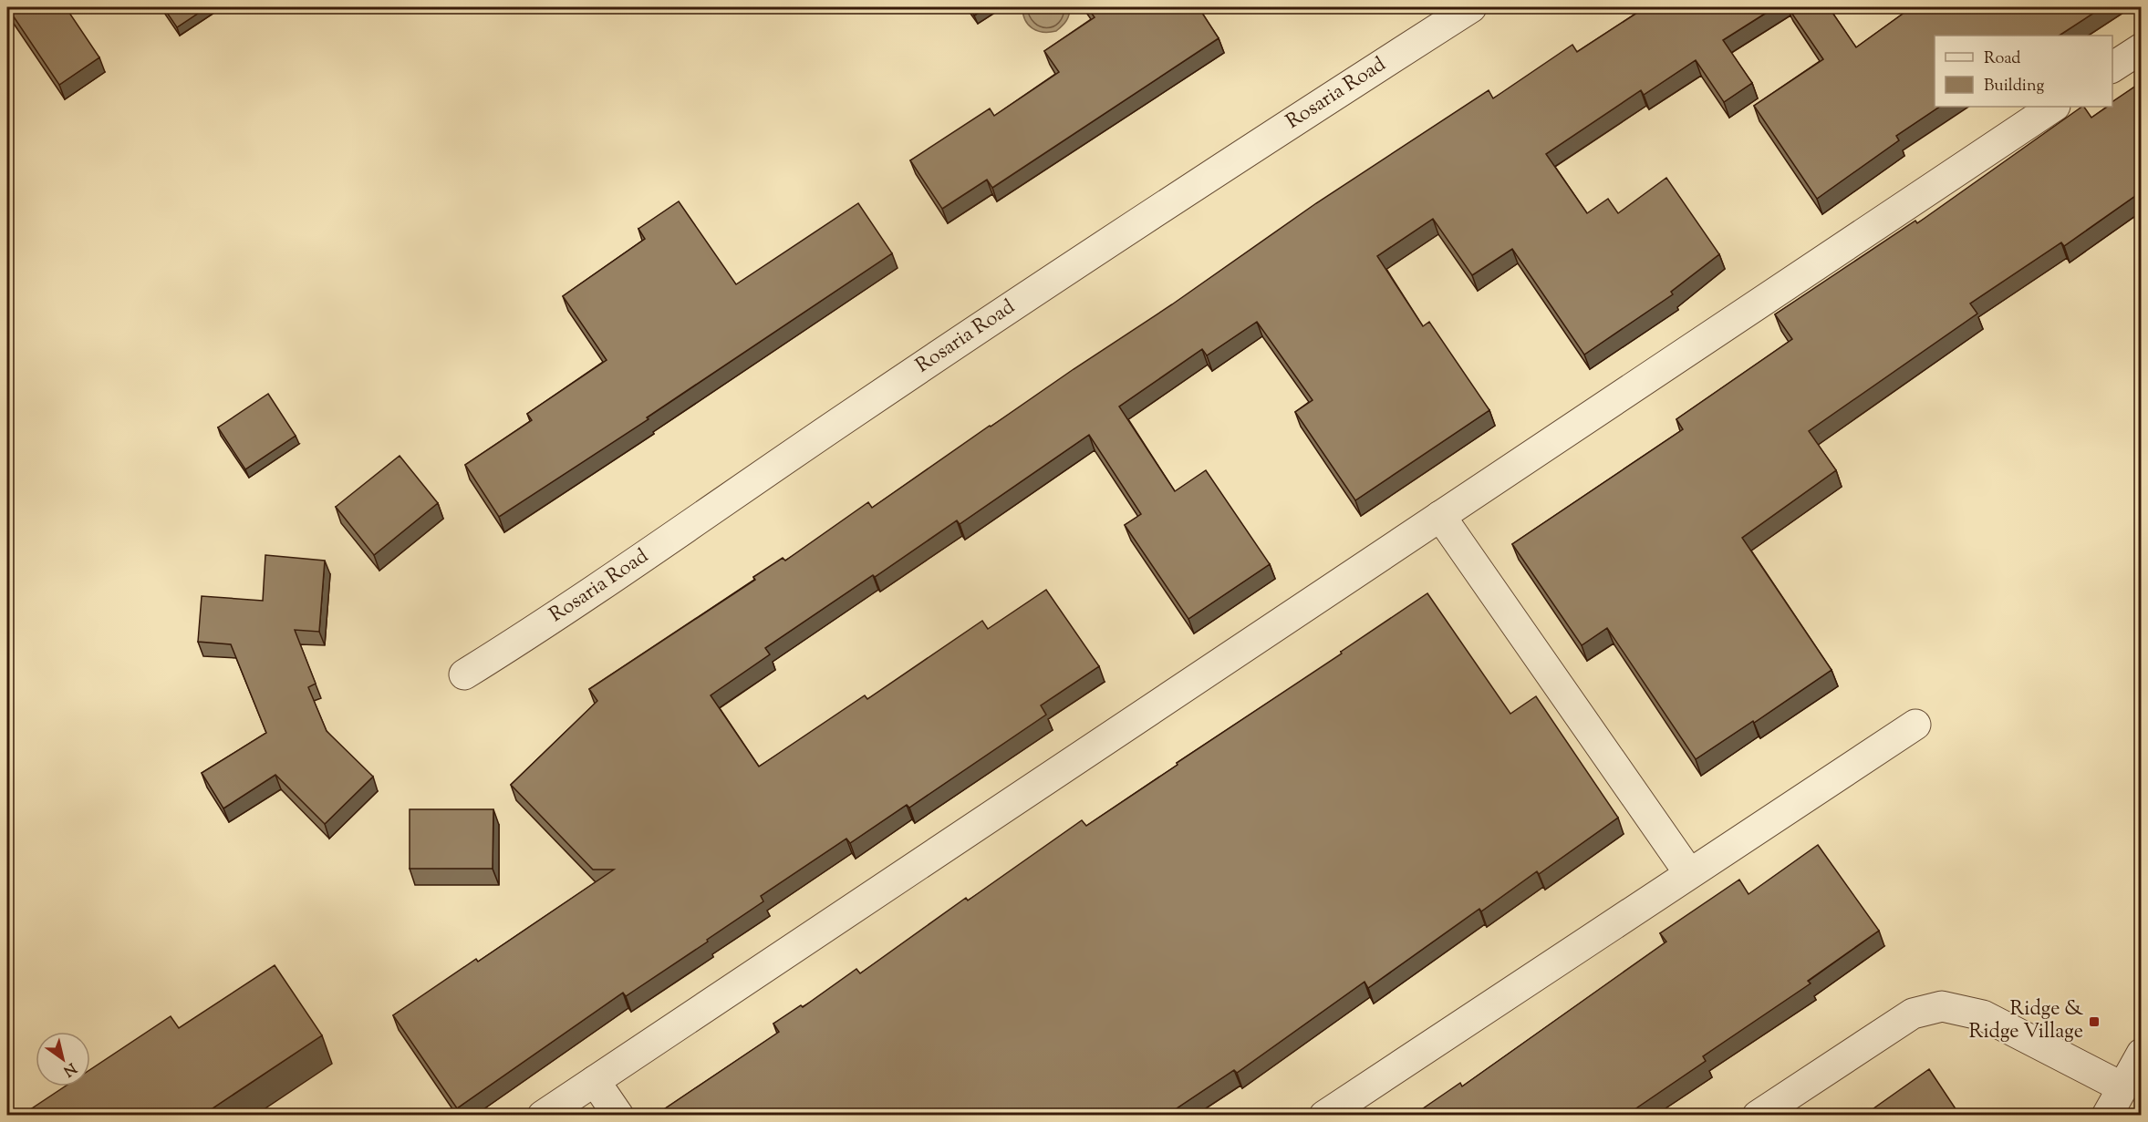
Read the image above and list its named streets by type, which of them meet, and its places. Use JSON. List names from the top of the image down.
{
  "streets": {
    "street": ["Rosaria Road"]
  },
  "places": {
    "transit": ["Ridge & Ridge Village"]
  },
  "legend": ["Road", "Building"],
  "north": "bottom right"
}
